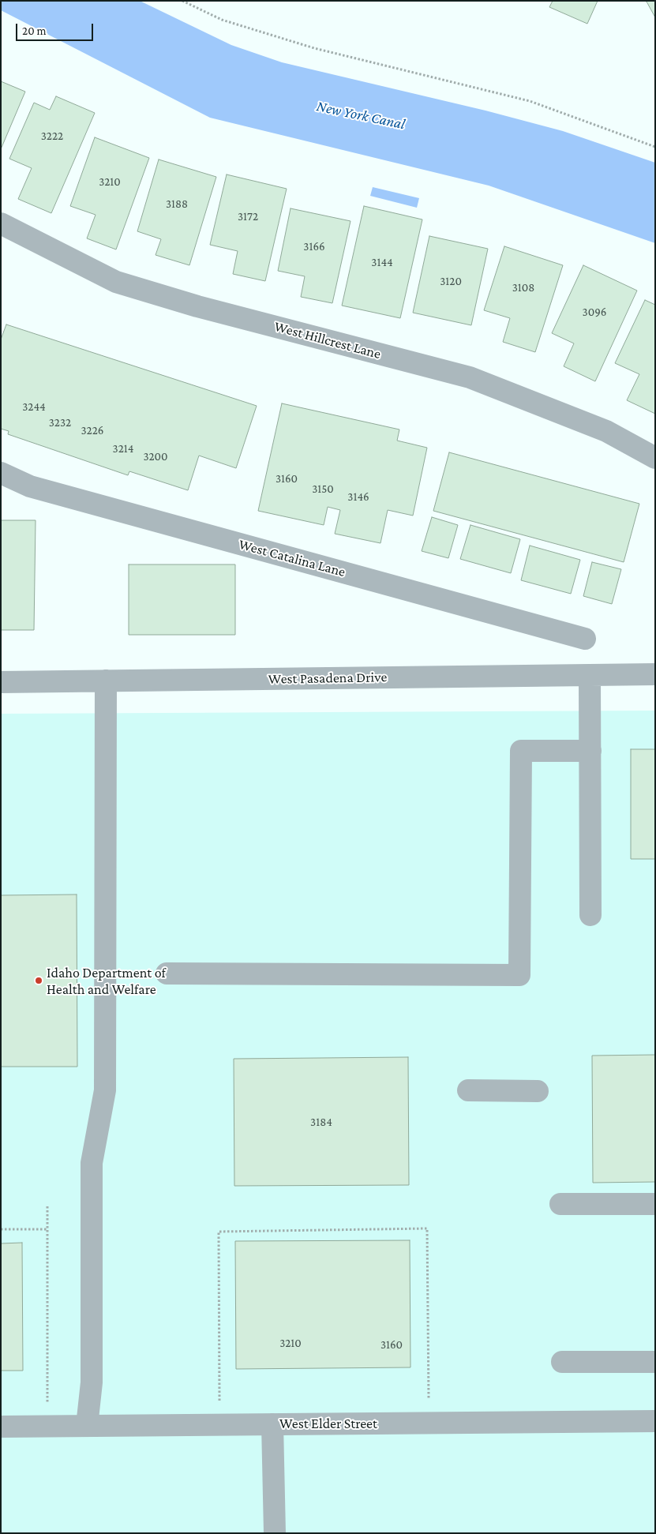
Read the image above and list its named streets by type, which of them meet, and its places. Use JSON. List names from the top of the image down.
{
  "streets": {
    "street": [
      "West Hillcrest Lane",
      "West Catalina Lane",
      "West Pasadena Drive",
      "West Elder Street"
    ]
  },
  "water": ["New York Canal"],
  "places": ["Idaho Department of Health and Welfare"],
  "house_numbers": [
    "3222",
    "3210",
    "3188",
    "3172",
    "3166",
    "3144",
    "3120",
    "3108",
    "3096",
    "3244",
    "3232",
    "3226",
    "3214",
    "3200",
    "3160",
    "3150",
    "3146",
    "3184",
    "3210",
    "3160"
  ],
  "scale_bar": "20 m"
}
